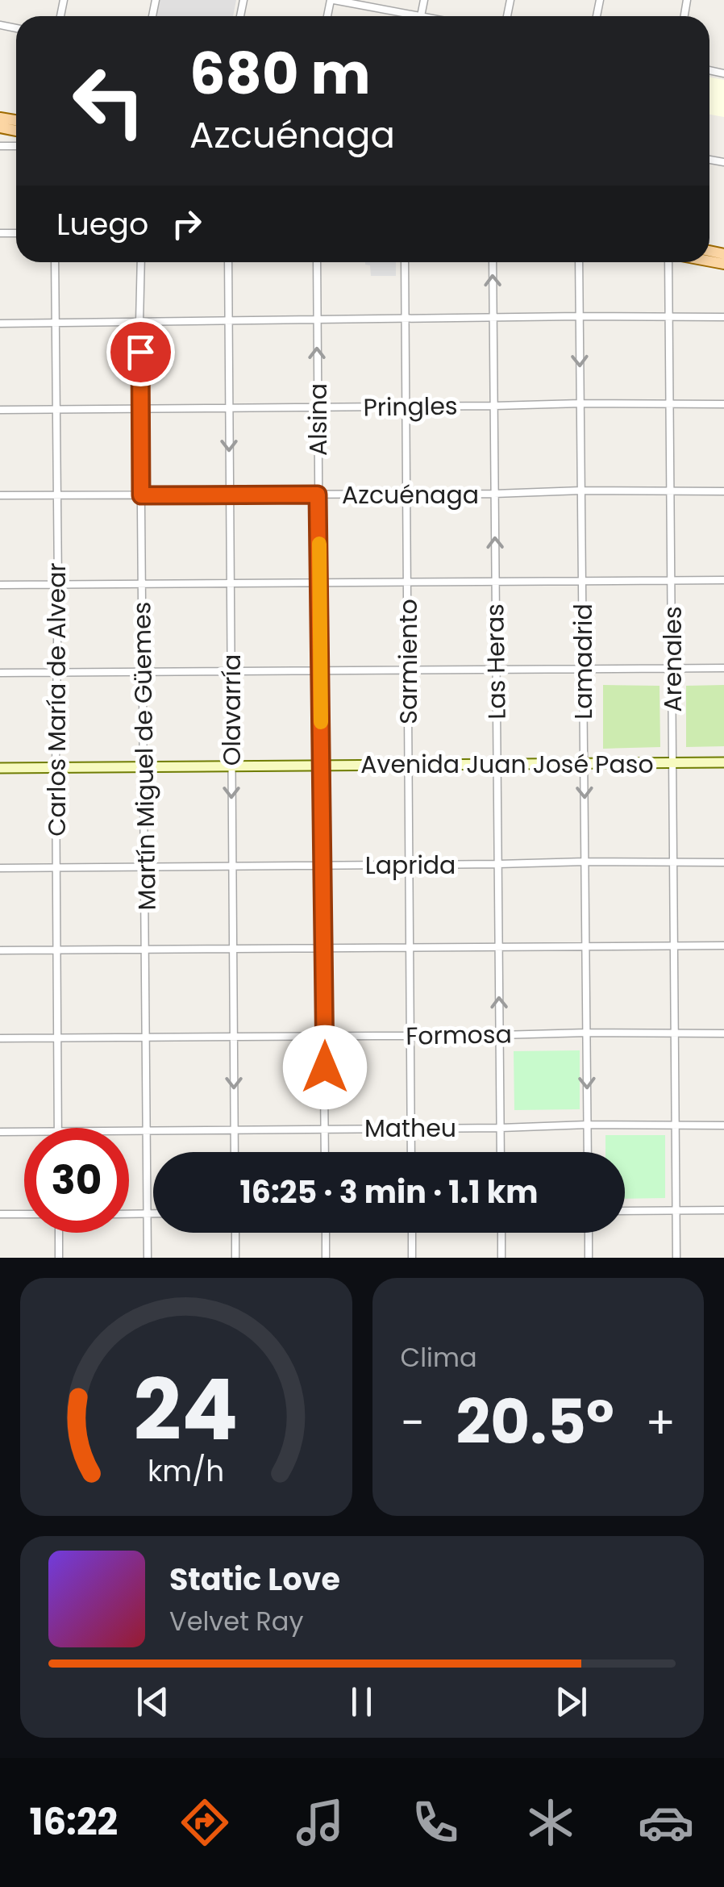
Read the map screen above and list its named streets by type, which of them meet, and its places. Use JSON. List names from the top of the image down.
{
  "streets": {
    "main road": ["Avenida Juan José Paso"],
    "street": [
      "Pringles",
      "Alsina",
      "Azcuénaga",
      "Arenales",
      "Sarmiento",
      "Las Heras",
      "Lamadrid",
      "Carlos María de Alvear",
      "Olavarría",
      "Martín Miguel de Güemes",
      "Laprida",
      "Formosa",
      "Matheu"
    ]
  },
  "crossings": [
    ["Pringles", "Alsina"],
    ["Pringles", "Arenales"],
    ["Pringles", "Sarmiento"],
    ["Pringles", "Las Heras"],
    ["Pringles", "Lamadrid"],
    ["Pringles", "Carlos María de Alvear"],
    ["Pringles", "Olavarría"],
    ["Pringles", "Martín Miguel de Güemes"],
    ["Alsina", "Azcuénaga"],
    ["Alsina", "Avenida Juan José Paso"],
    ["Alsina", "Laprida"],
    ["Alsina", "Formosa"],
    ["Alsina", "Matheu"],
    ["Azcuénaga", "Arenales"],
    ["Azcuénaga", "Sarmiento"],
    ["Azcuénaga", "Las Heras"],
    ["Azcuénaga", "Lamadrid"],
    ["Azcuénaga", "Carlos María de Alvear"],
    ["Azcuénaga", "Olavarría"],
    ["Azcuénaga", "Martín Miguel de Güemes"],
    ["Arenales", "Avenida Juan José Paso"],
    ["Arenales", "Laprida"],
    ["Arenales", "Formosa"],
    ["Arenales", "Matheu"],
    ["Sarmiento", "Avenida Juan José Paso"],
    ["Sarmiento", "Laprida"],
    ["Sarmiento", "Formosa"],
    ["Sarmiento", "Matheu"],
    ["Las Heras", "Avenida Juan José Paso"],
    ["Las Heras", "Laprida"],
    ["Las Heras", "Formosa"],
    ["Las Heras", "Matheu"],
    ["Lamadrid", "Avenida Juan José Paso"],
    ["Lamadrid", "Laprida"],
    ["Lamadrid", "Formosa"],
    ["Lamadrid", "Matheu"],
    ["Carlos María de Alvear", "Avenida Juan José Paso"],
    ["Carlos María de Alvear", "Laprida"],
    ["Carlos María de Alvear", "Formosa"],
    ["Olavarría", "Avenida Juan José Paso"],
    ["Olavarría", "Laprida"],
    ["Olavarría", "Formosa"],
    ["Olavarría", "Matheu"],
    ["Martín Miguel de Güemes", "Avenida Juan José Paso"],
    ["Martín Miguel de Güemes", "Laprida"],
    ["Martín Miguel de Güemes", "Formosa"],
    ["Martín Miguel de Güemes", "Matheu"]
  ],
  "page": {
    "turn": ["680 m", "Azcuénaga"],
    "then": "Luego",
    "limit": "30",
    "trip": "16:25 · 3 min · 1.1 km",
    "tile": "Clima",
    "heat": ["−", "20.5°", "+"],
    "song": ["Static Love", "Velvet Ray"],
    "tabs": "16:22",
    "gauge": ["24", "km/h"]
  }
}
